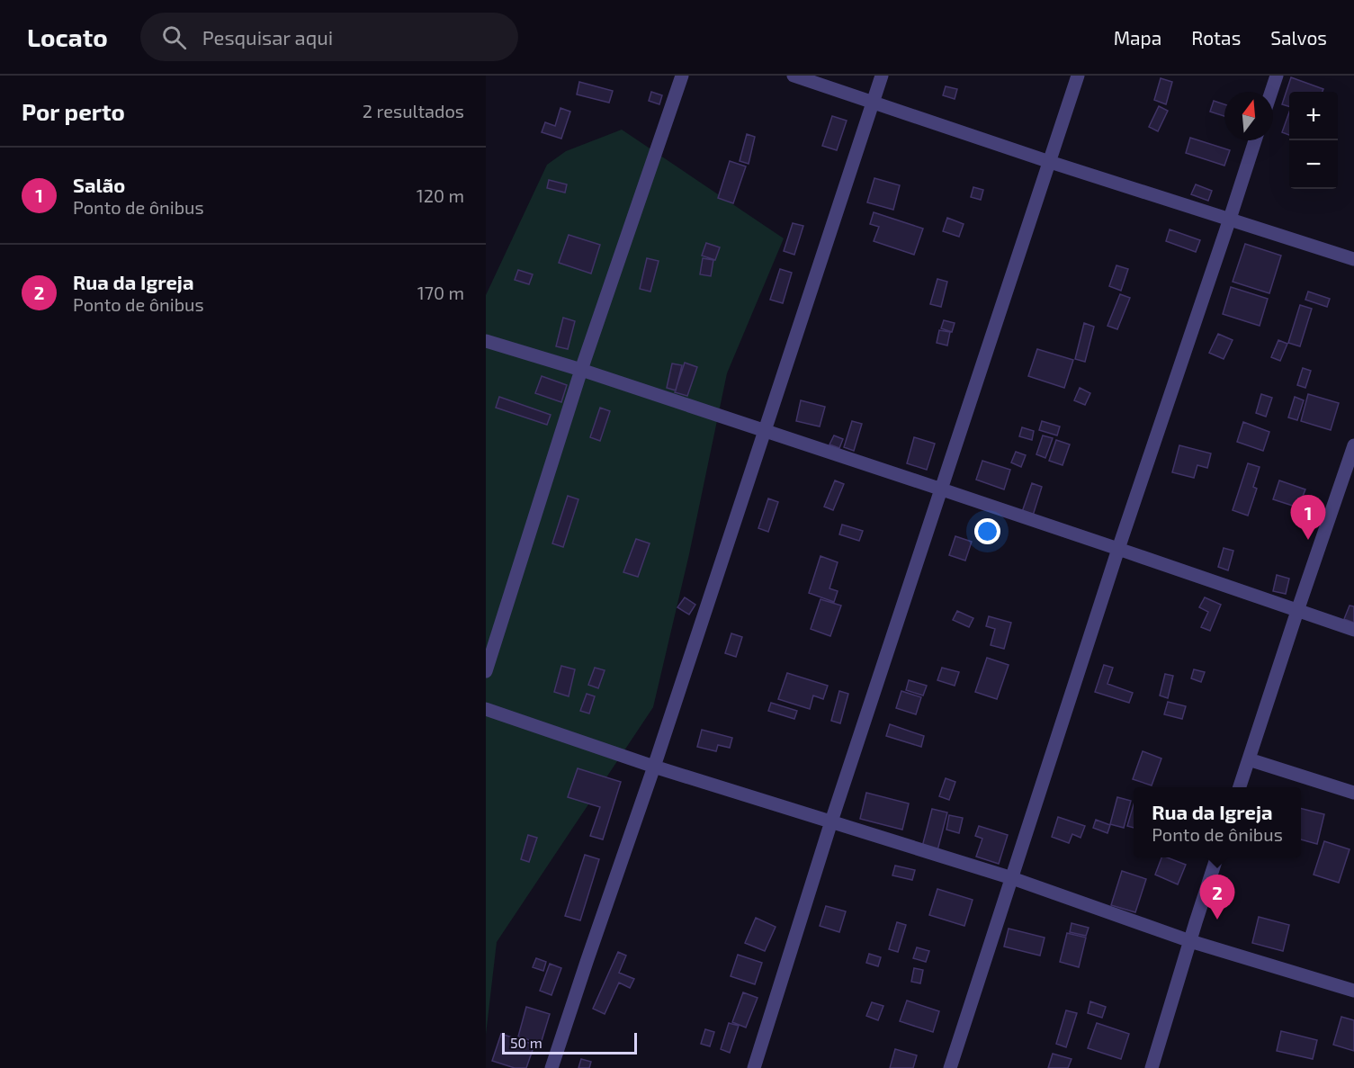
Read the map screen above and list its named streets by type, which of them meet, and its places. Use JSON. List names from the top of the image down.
{
  "scale_bar": "50 m",
  "north": "top",
  "page": {
    "header": "Locato",
    "search": "Pesquisar aqui",
    "nav": ["Mapa", "Rotas", "Salvos"],
    "heading": ["Por perto", "2 resultados"],
    "map_buttons": ["+", "−"],
    "list": [
      {
        "mark": "1",
        "name": "Salão",
        "note": "Ponto de ônibus",
        "value": "120 m"
      },
      {
        "mark": "2",
        "name": "Rua da Igreja",
        "note": "Ponto de ônibus",
        "value": "170 m"
      }
    ],
    "pins": ["1", "2"],
    "popup": ["Rua da Igreja", "Ponto de ônibus"],
    "scale": "50 m"
  }
}
